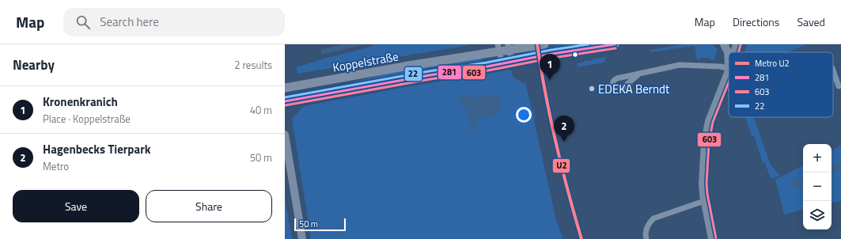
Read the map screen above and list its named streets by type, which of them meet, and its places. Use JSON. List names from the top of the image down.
{
  "streets": {
    "main road": ["Koppelstraße"]
  },
  "places": ["EDEKA Berndt"],
  "lines": [
    "metro line U2",
    "transit line 281",
    "transit line 22",
    "transit line 603"
  ],
  "legend": [
    "Metro U2",
    "281",
    "603",
    "22"
  ],
  "scale_bar": "50 m",
  "page": {
    "header": "Map",
    "search": "Search here",
    "nav": ["Map", "Directions", "Saved"],
    "heading": ["Nearby", "2 results"],
    "pins": ["1", "2"],
    "list": [
      {
        "mark": "1",
        "name": "Kronenkranich",
        "note": "Place · Koppelstraße",
        "value": "40 m"
      },
      {
        "mark": "2",
        "name": "Hagenbecks Tierpark",
        "note": "Metro",
        "value": "50 m"
      }
    ],
    "map_buttons": ["+", "−"],
    "buttons": ["Save", "Share"],
    "scale": "50 m"
  }
}
